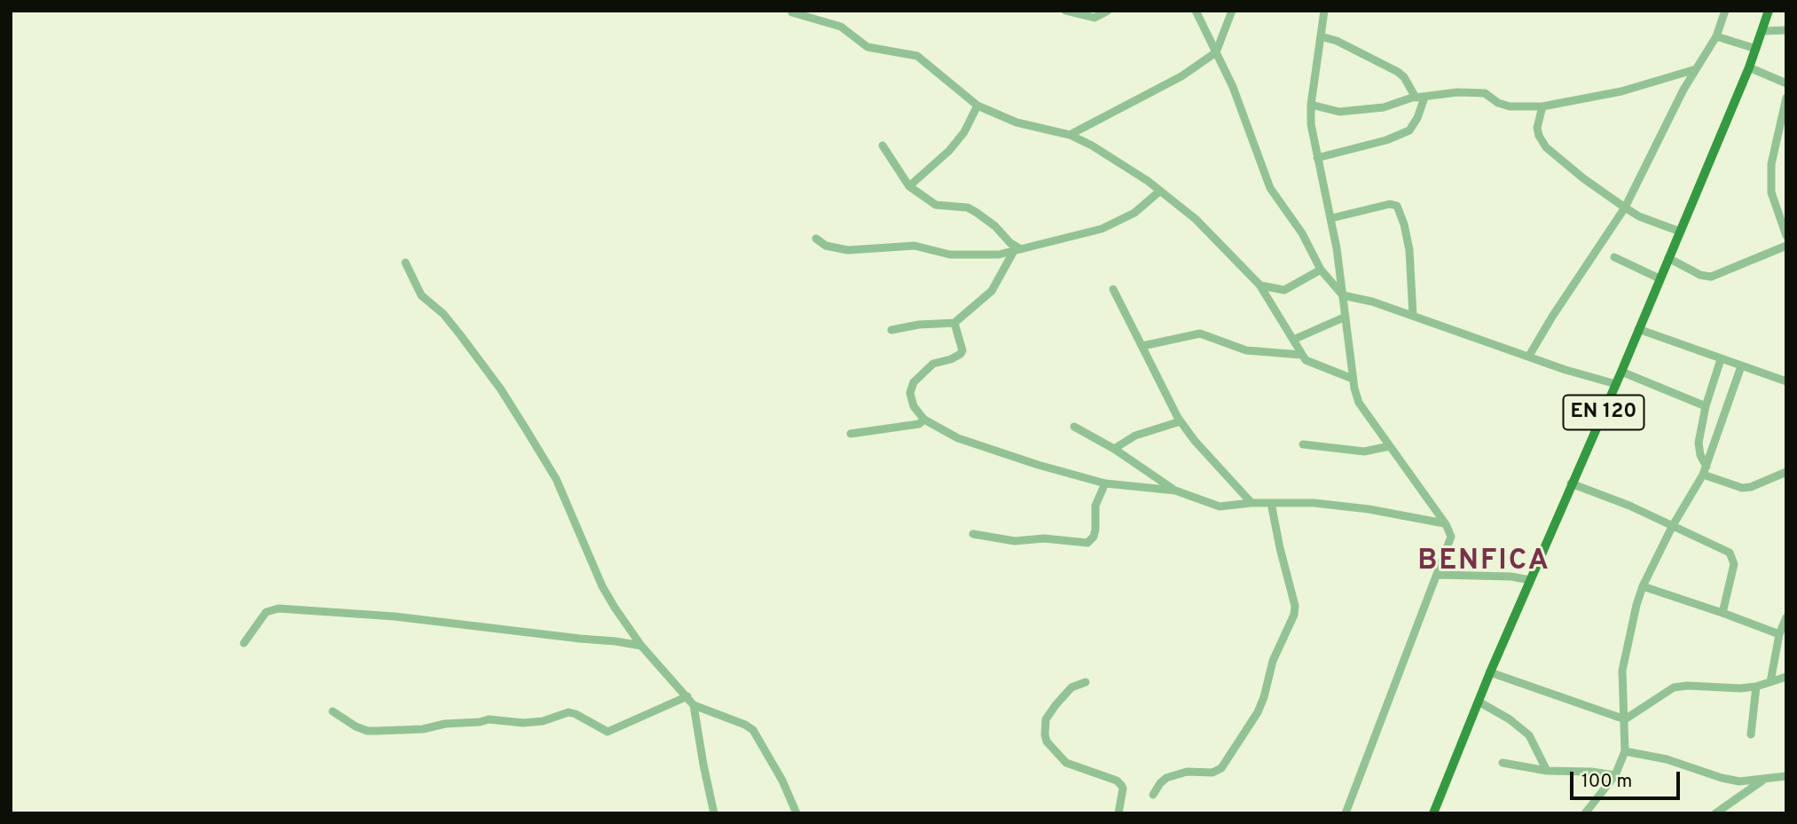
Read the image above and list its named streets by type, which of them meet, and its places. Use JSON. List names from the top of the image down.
{
  "streets": {
    "main road": ["EN 120"]
  },
  "districts": ["BENFICA"],
  "scale_bar": "100 m"
}
